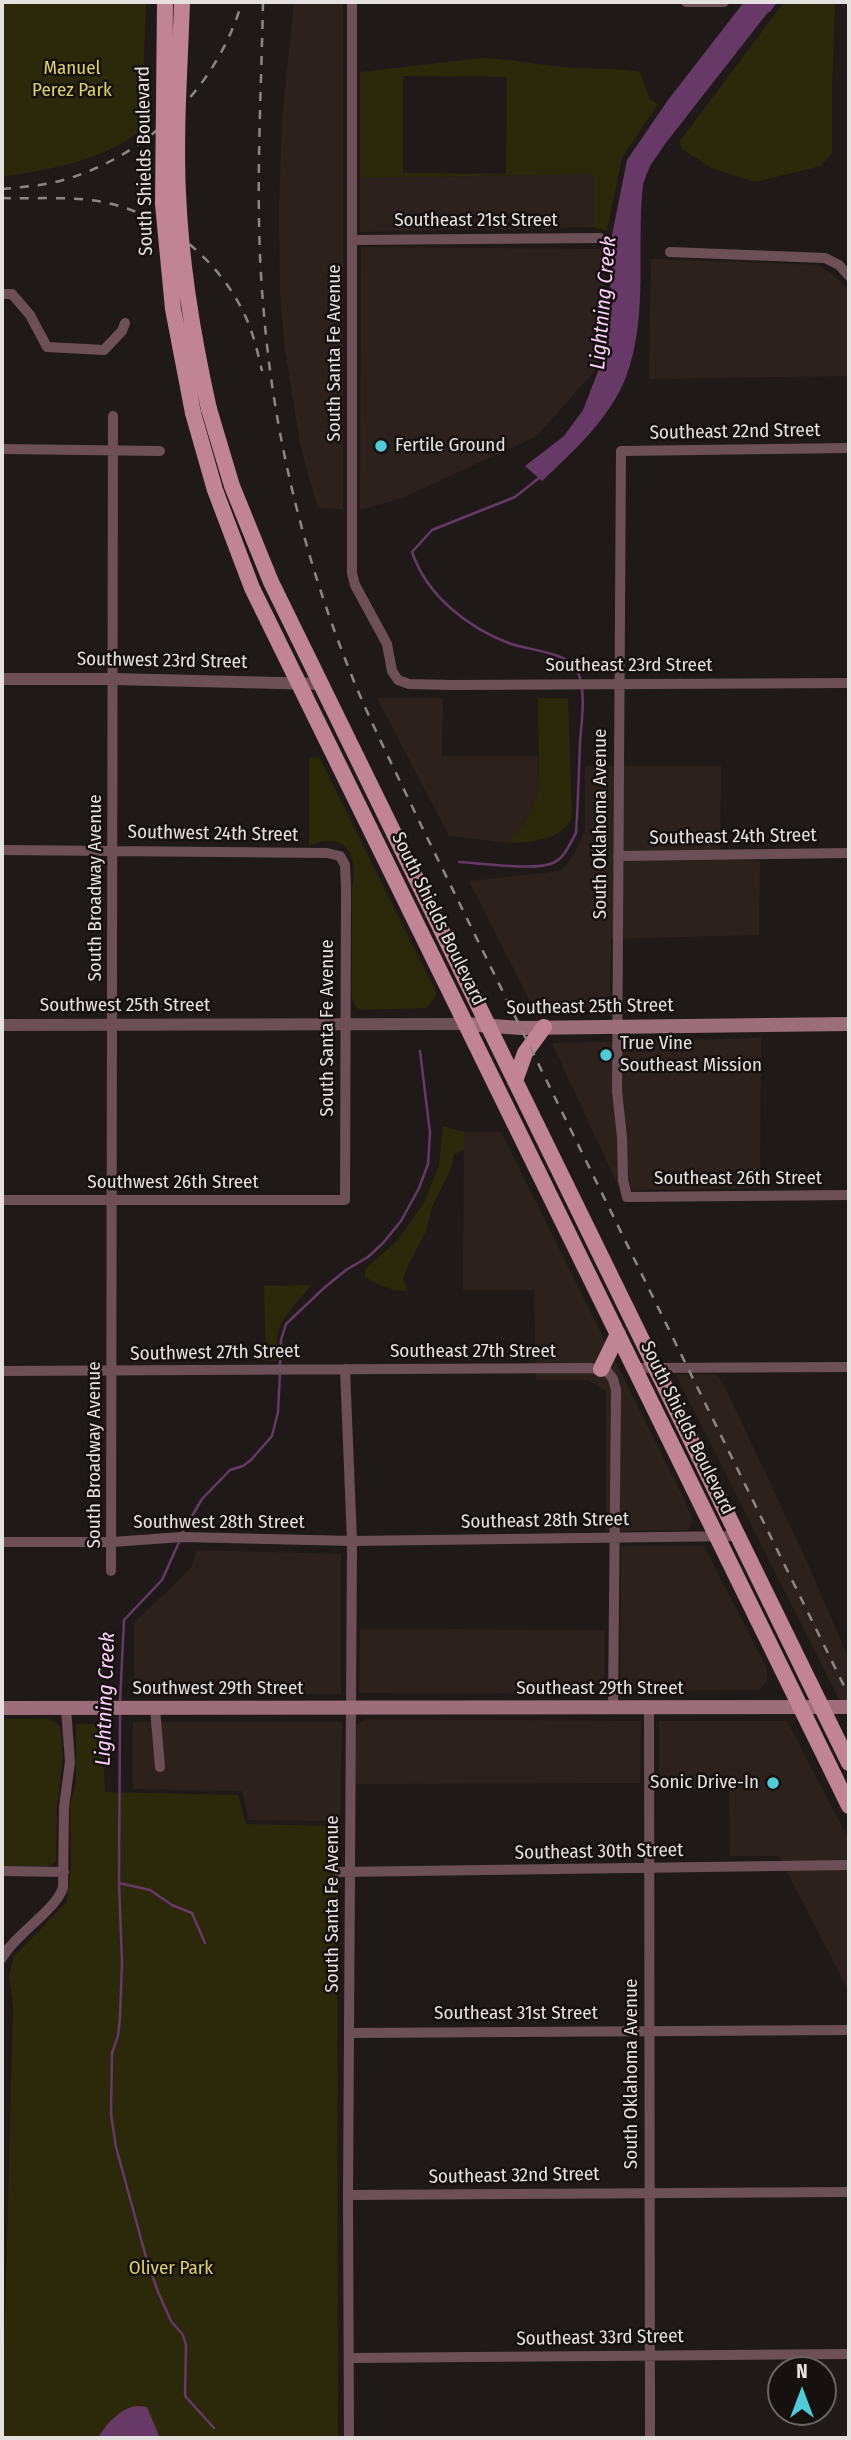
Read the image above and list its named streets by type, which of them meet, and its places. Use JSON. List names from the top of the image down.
{
  "streets": {
    "main road": [
      "South Shields Boulevard",
      "Southeast 25th Street",
      "Southwest 29th Street",
      "Southeast 29th Street"
    ],
    "street": [
      "Southeast 21st Street",
      "South Santa Fe Avenue",
      "Southeast 22nd Street",
      "Southwest 23rd Street",
      "Southeast 23rd Street",
      "South Oklahoma Avenue",
      "Southwest 24th Street",
      "Southeast 24th Street",
      "South Broadway Avenue",
      "Southwest 25th Street",
      "Southeast 26th Street",
      "Southwest 26th Street",
      "Southeast 27th Street",
      "Southwest 27th Street",
      "Southeast 28th Street",
      "Southwest 28th Street",
      "Southeast 30th Street",
      "Southeast 31st Street",
      "Southeast 32nd Street",
      "Southeast 33rd Street"
    ]
  },
  "crossings": [
    ["South Shields Boulevard", "Southwest 23rd Street"],
    ["South Shields Boulevard", "Southeast 25th Street"],
    ["South Shields Boulevard", "Southeast 28th Street"],
    ["South Shields Boulevard", "Southeast 29th Street"],
    ["Southeast 21st Street", "South Santa Fe Avenue"],
    ["South Santa Fe Avenue", "Southeast 23rd Street"],
    ["South Santa Fe Avenue", "Southwest 24th Street"],
    ["South Santa Fe Avenue", "Southeast 25th Street"],
    ["South Santa Fe Avenue", "Southwest 26th Street"],
    ["South Santa Fe Avenue", "Southeast 27th Street"],
    ["South Santa Fe Avenue", "Southwest 27th Street"],
    ["South Santa Fe Avenue", "Southeast 28th Street"],
    ["South Santa Fe Avenue", "Southwest 28th Street"],
    ["South Santa Fe Avenue", "Southwest 29th Street"],
    ["South Santa Fe Avenue", "Southeast 29th Street"],
    ["South Santa Fe Avenue", "Southeast 30th Street"],
    ["South Santa Fe Avenue", "Southeast 31st Street"],
    ["South Santa Fe Avenue", "Southeast 32nd Street"],
    ["South Santa Fe Avenue", "Southeast 33rd Street"],
    ["Southeast 22nd Street", "South Oklahoma Avenue"],
    ["Southwest 23rd Street", "South Broadway Avenue"],
    ["Southeast 23rd Street", "South Oklahoma Avenue"],
    ["South Oklahoma Avenue", "Southeast 24th Street"],
    ["South Oklahoma Avenue", "Southeast 25th Street"],
    ["South Oklahoma Avenue", "Southeast 26th Street"],
    ["South Oklahoma Avenue", "Southeast 29th Street"],
    ["South Oklahoma Avenue", "Southeast 30th Street"],
    ["South Oklahoma Avenue", "Southeast 31st Street"],
    ["South Oklahoma Avenue", "Southeast 32nd Street"],
    ["South Oklahoma Avenue", "Southeast 33rd Street"],
    ["Southwest 24th Street", "South Broadway Avenue"],
    ["South Broadway Avenue", "Southwest 25th Street"],
    ["South Broadway Avenue", "Southwest 26th Street"],
    ["South Broadway Avenue", "Southwest 27th Street"],
    ["South Broadway Avenue", "Southwest 28th Street"],
    ["Southwest 25th Street", "Southeast 25th Street"],
    ["Southeast 27th Street", "Southwest 27th Street"],
    ["Southeast 28th Street", "Southwest 28th Street"],
    ["Southwest 29th Street", "Southeast 29th Street"]
  ],
  "water": ["Lightning Creek"],
  "parks": ["Manuel Perez Park", "Oliver Park"],
  "places": ["Fertile Ground", "True Vine Southeast Mission", "Sonic Drive-In"],
  "north": "top"
}
